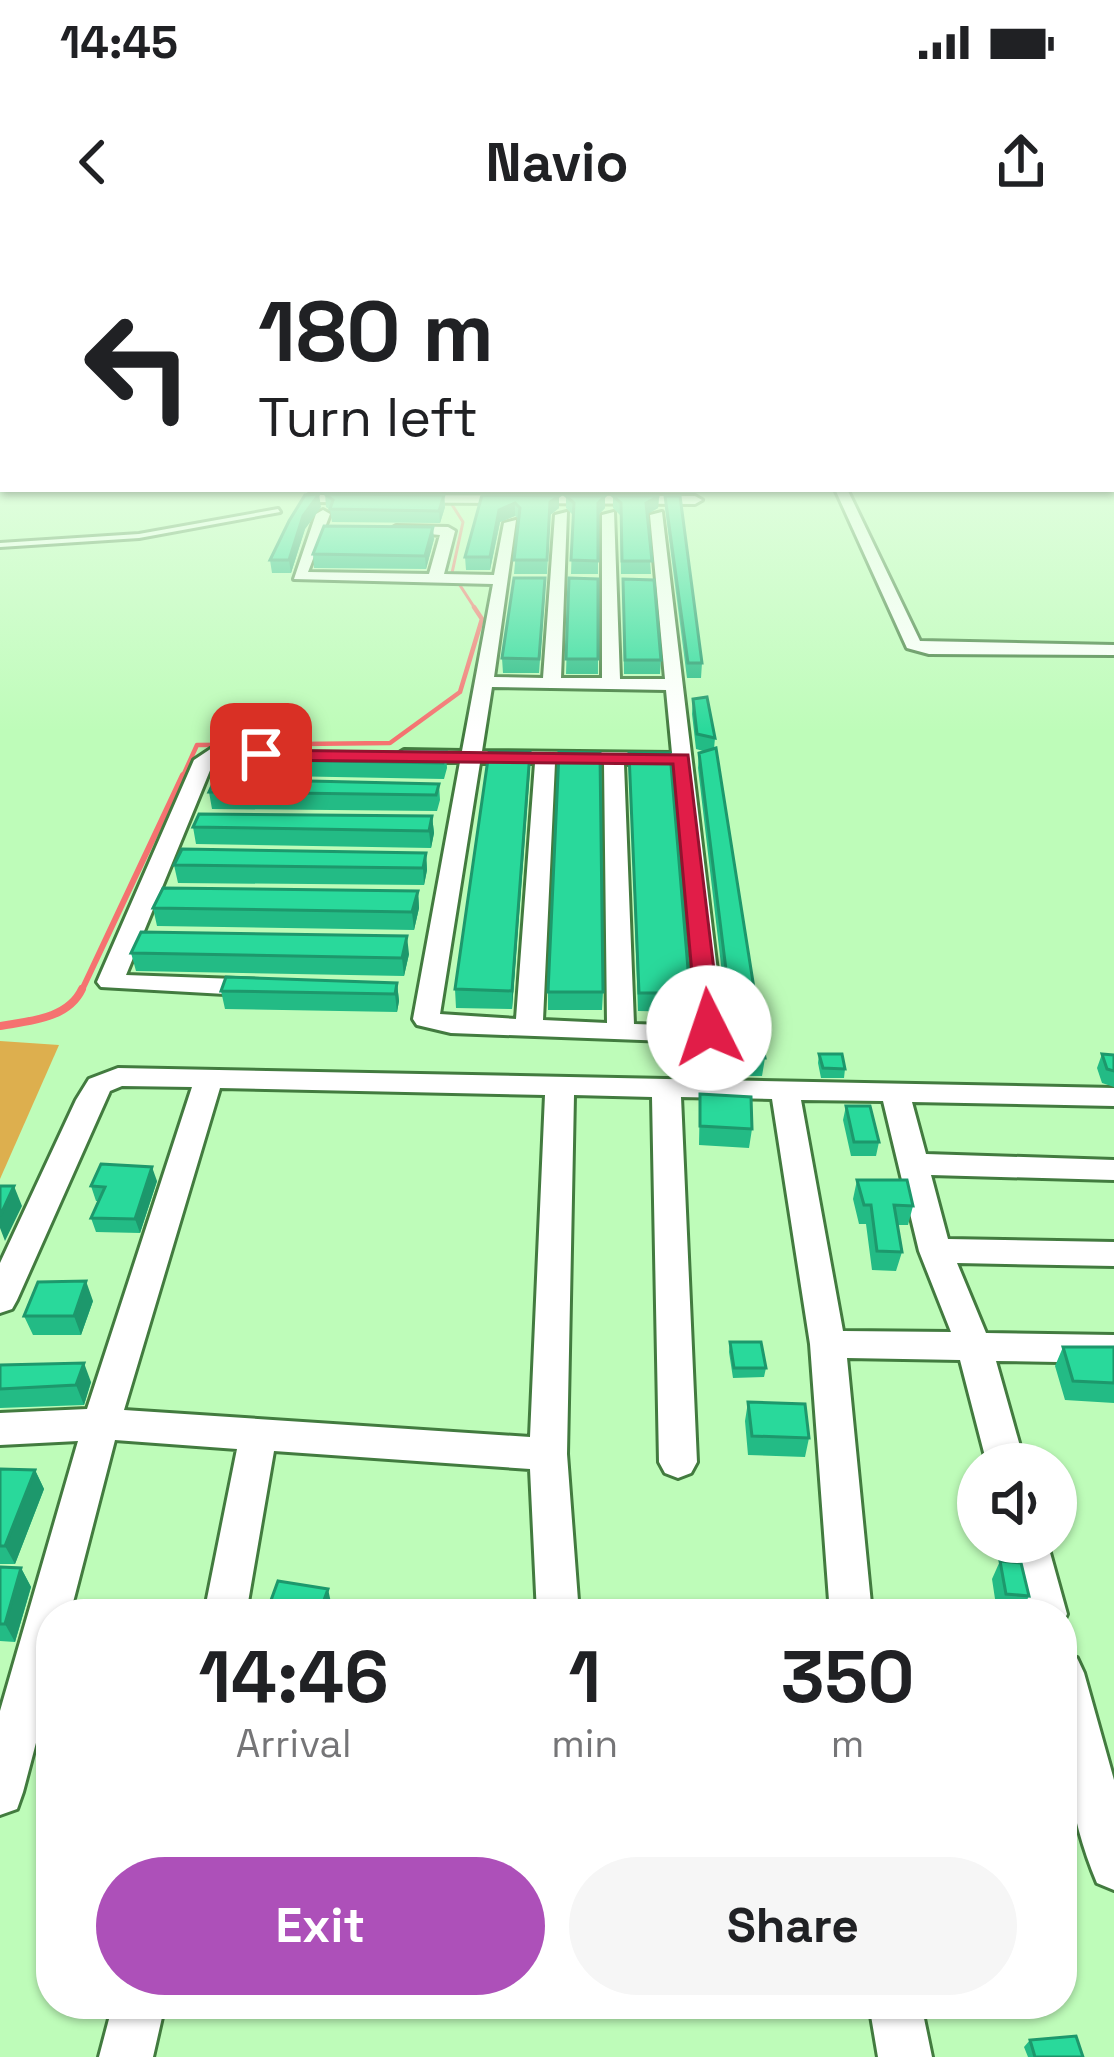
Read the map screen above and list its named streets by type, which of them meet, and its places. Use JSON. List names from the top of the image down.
{
  "page": {
    "status": "14:45",
    "header": "Navio",
    "turn": ["180 m", "Turn left"],
    "eta": [
      "14:46",
      "Arrival",
      "1",
      "min",
      "350",
      "m"
    ],
    "buttons": ["Exit", "Share"]
  }
}
